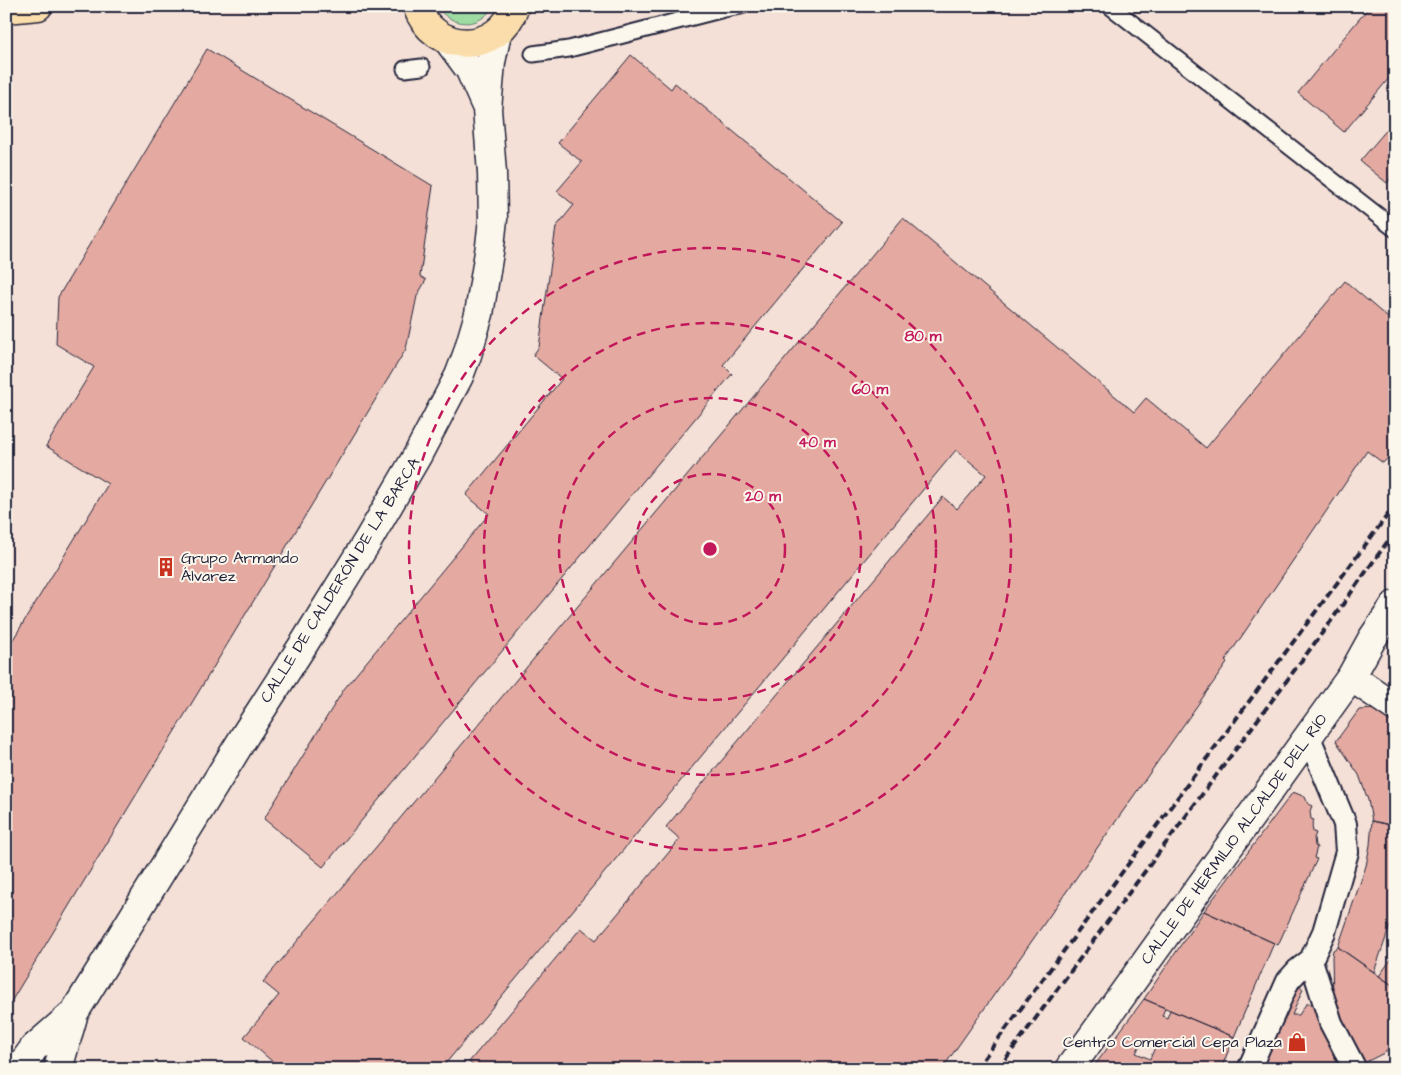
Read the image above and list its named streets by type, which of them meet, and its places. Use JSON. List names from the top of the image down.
{
  "streets": {
    "street": ["CALLE DE CALDERÓN DE LA BARCA", "CALLE DE HERMILIO ALCALDE DEL RÍO"]
  },
  "places": {
    "building": ["Grupo Armando Álvarez"],
    "shop": ["Centro Comercial Cepa Plaza"]
  },
  "rings": [
    "80 m",
    "60 m",
    "40 m",
    "20 m"
  ]
}
